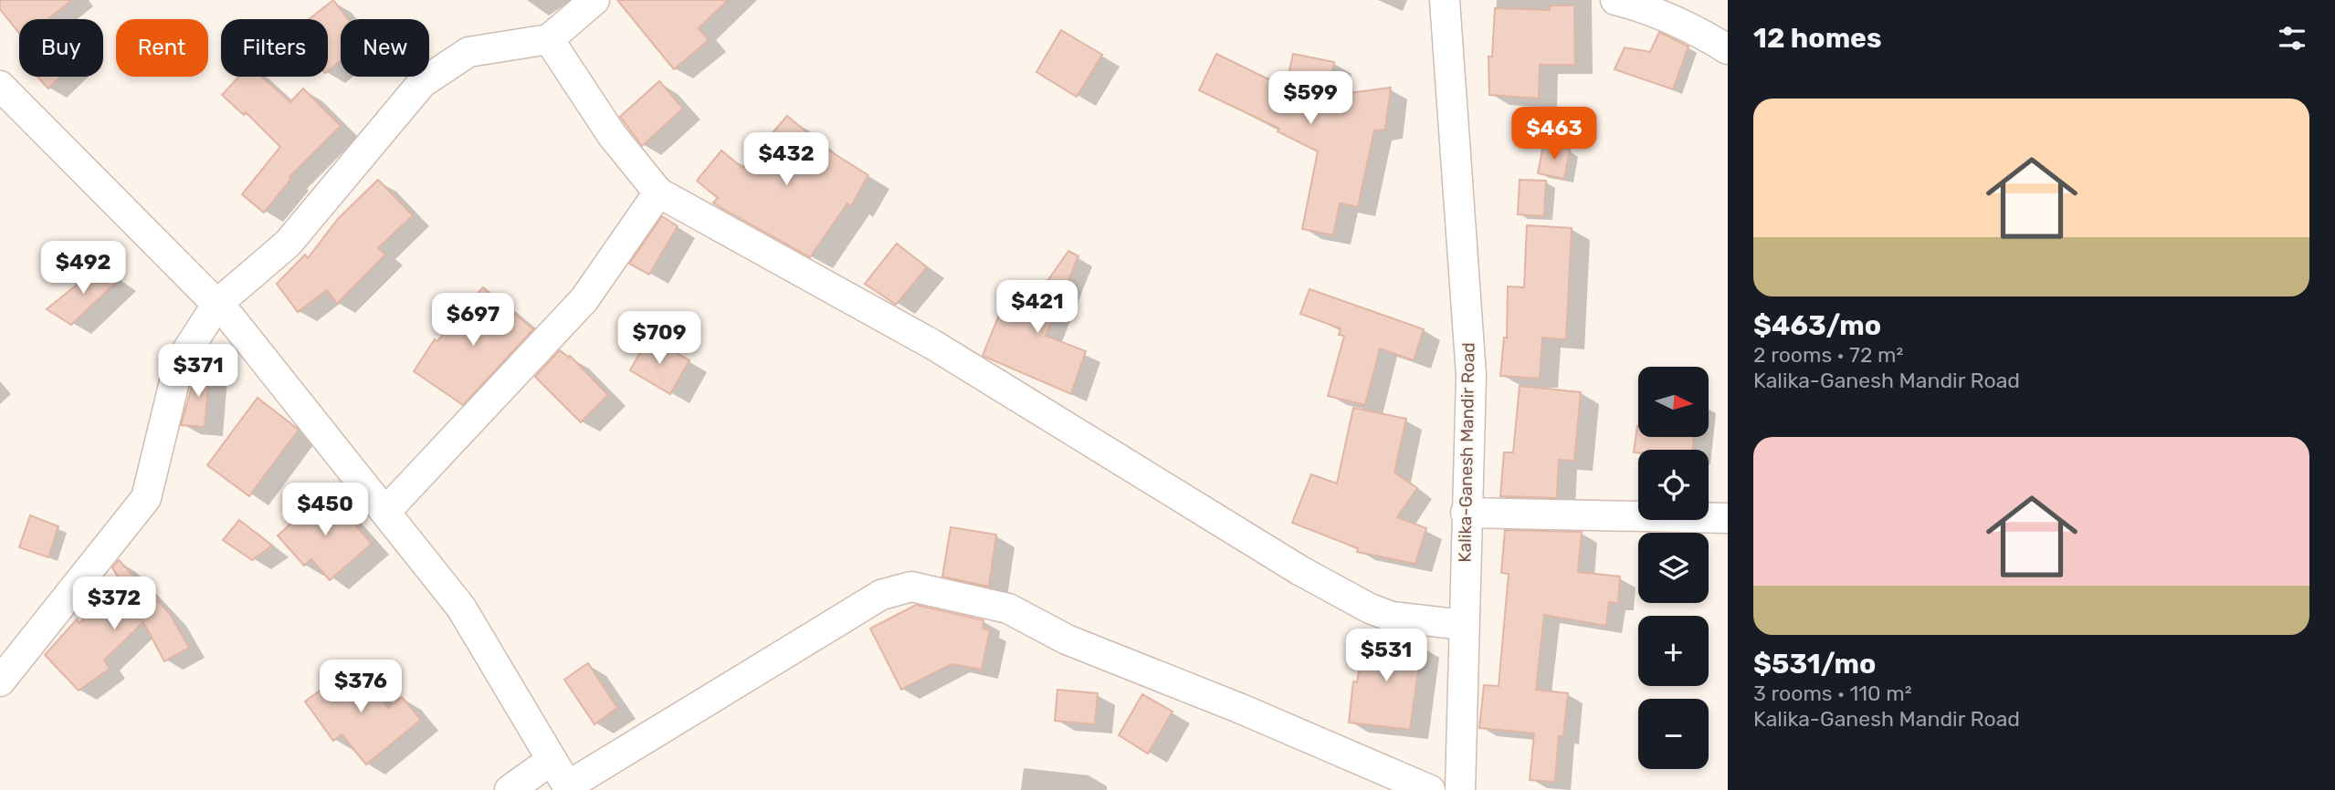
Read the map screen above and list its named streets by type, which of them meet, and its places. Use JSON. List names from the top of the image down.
{
  "streets": {
    "street": ["Kalika-Ganesh Mandir Road"]
  },
  "north": "right",
  "page": {
    "heading": "12 homes",
    "chip": [
      "Buy",
      "Rent",
      "Filters",
      "New"
    ],
    "price": [
      "$599",
      "$463",
      "$432",
      "$492",
      "$421",
      "$697",
      "$709",
      "$371",
      "$450",
      "$372",
      "$531",
      "$376"
    ],
    "list": [
      {
        "name": "$463/mo",
        "note": "2 rooms · 72 m² · Kalika-Ganesh Mandir Road"
      },
      {
        "name": "$531/mo",
        "note": "3 rooms · 110 m² · Kalika-Ganesh Mandir Road"
      }
    ],
    "map_buttons": ["+", "−"]
  }
}
